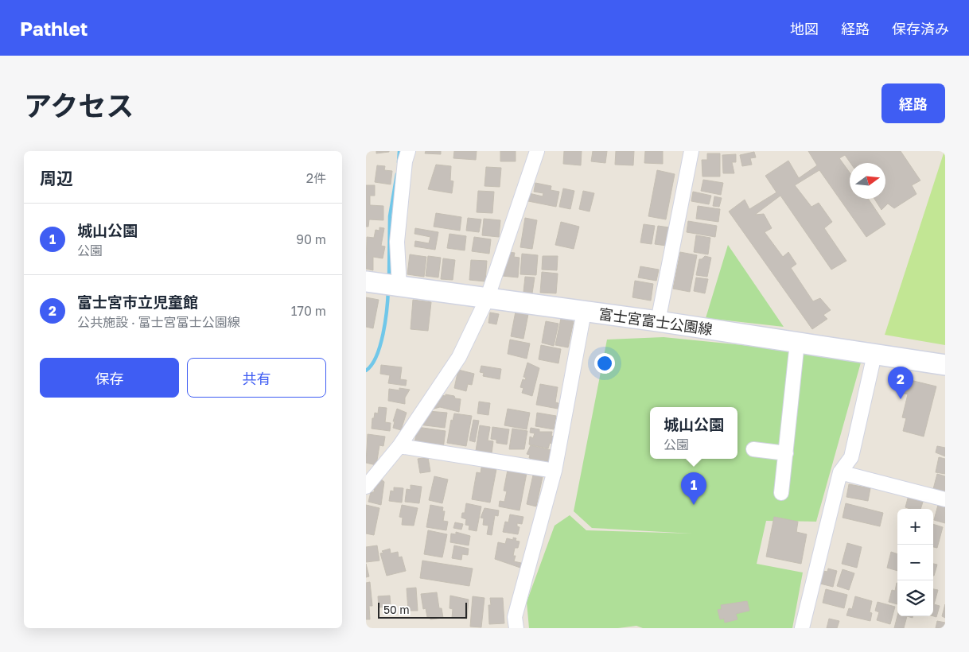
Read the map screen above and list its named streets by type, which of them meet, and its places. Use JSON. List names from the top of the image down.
{
  "streets": {
    "main road": ["富士宮富士公園線"]
  },
  "scale_bar": "50 m",
  "north": "right",
  "page": {
    "header": "Pathlet",
    "nav": ["地図", "経路", "保存済み"],
    "title": "アクセス",
    "buttons": [
      "経路",
      ["保存", "共有"]
    ],
    "heading": ["周辺", "2件"],
    "list": [
      {
        "mark": "1",
        "name": "城山公園",
        "note": "公園",
        "value": "90 m"
      },
      {
        "mark": "2",
        "name": "富士宮市立児童館",
        "note": "公共施設 · 富士宮富士公園線",
        "value": "170 m"
      }
    ],
    "pins": ["2", "1"],
    "popup": ["城山公園", "公園"],
    "map_buttons": ["+", "−"],
    "scale": "50 m"
  }
}
